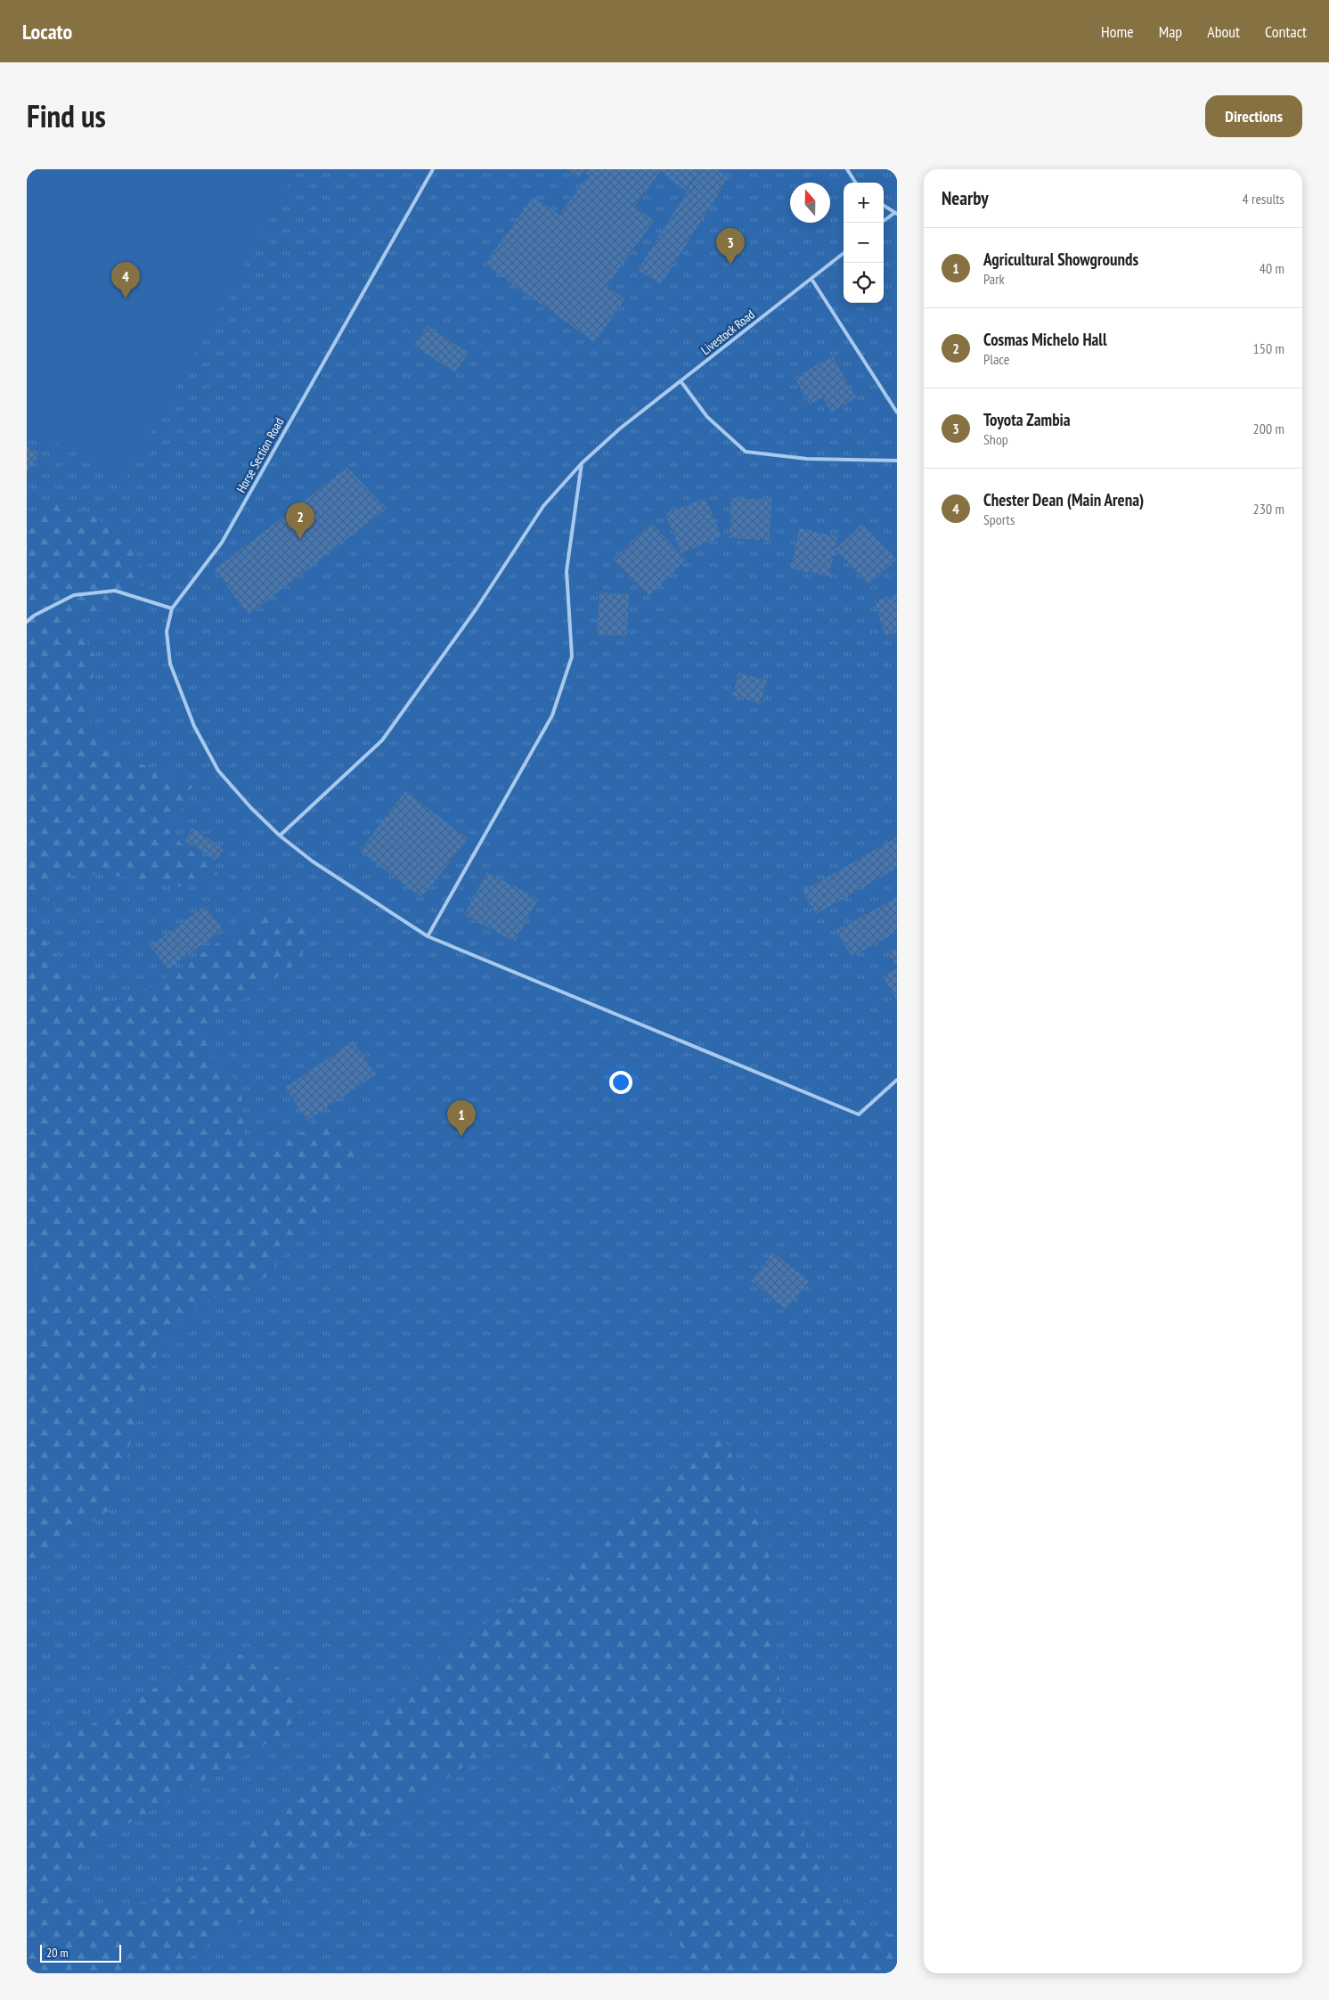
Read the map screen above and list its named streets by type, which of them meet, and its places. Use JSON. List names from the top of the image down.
{
  "streets": {
    "lane": ["Livestock Road", "Horse Section Road"]
  },
  "scale_bar": "20 m",
  "north": "top",
  "page": {
    "header": "Locato",
    "nav": [
      "Home",
      "Map",
      "About",
      "Contact"
    ],
    "title": "Find us",
    "buttons": "Directions",
    "heading": ["Nearby", "4 results"],
    "map_buttons": ["+", "−"],
    "list": [
      {
        "mark": "1",
        "name": "Agricultural Showgrounds",
        "note": "Park",
        "value": "40 m"
      },
      {
        "mark": "2",
        "name": "Cosmas Michelo Hall",
        "note": "Place",
        "value": "150 m"
      },
      {
        "mark": "3",
        "name": "Toyota Zambia",
        "note": "Shop",
        "value": "200 m"
      },
      {
        "mark": "4",
        "name": "Chester Dean (Main Arena)",
        "note": "Sports",
        "value": "230 m"
      }
    ],
    "pins": [
      "3",
      "4",
      "2",
      "1"
    ],
    "scale": "20 m"
  }
}
